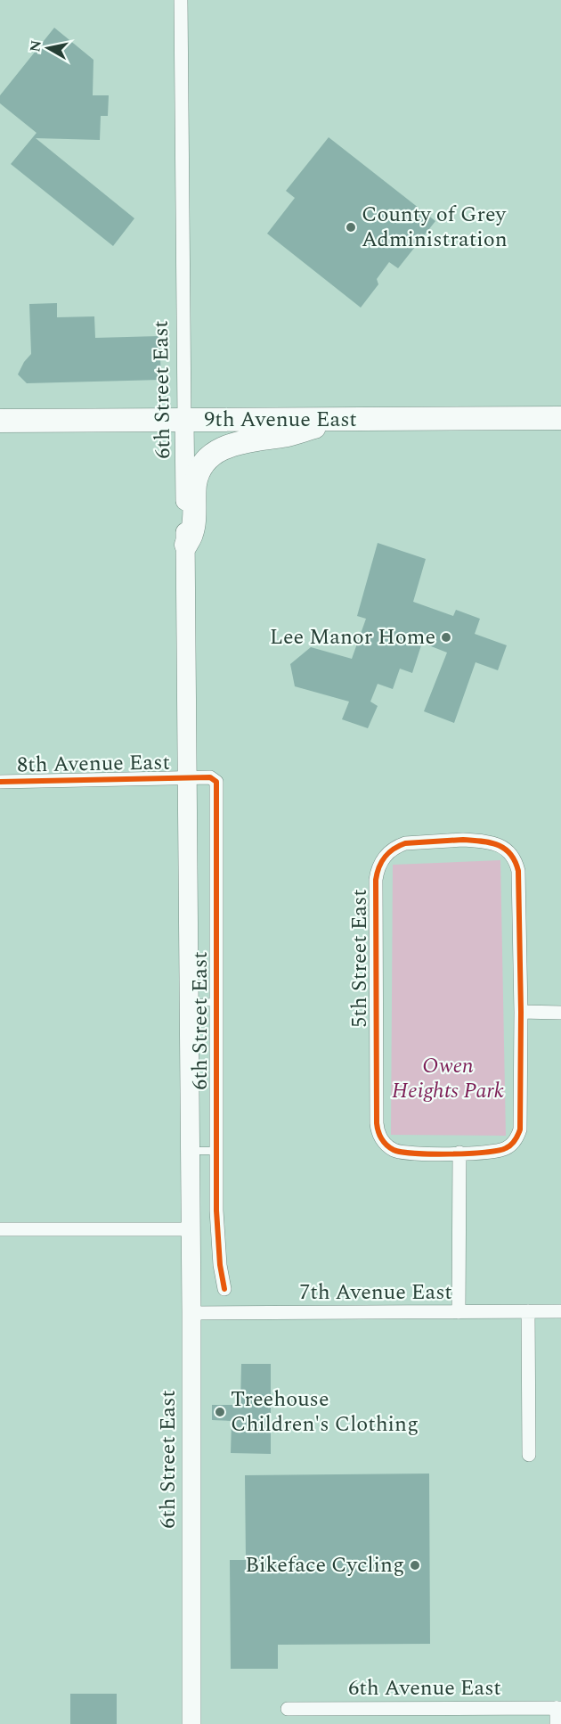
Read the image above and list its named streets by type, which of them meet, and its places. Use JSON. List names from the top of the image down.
{
  "streets": {
    "highway": ["9th Avenue East"],
    "main road": ["6th Street East"],
    "street": [
      "8th Avenue East",
      "5th Street East",
      "7th Avenue East",
      "6th Avenue East"
    ]
  },
  "crossings": [
    ["6th Street East", "9th Avenue East"],
    ["6th Street East", "8th Avenue East"],
    ["6th Street East", "7th Avenue East"]
  ],
  "parks": ["Owen Heights Park"],
  "places": [
    "County of Grey Administration",
    "Lee Manor Home",
    "Treehouse Children's Clothing",
    "Bikeface Cycling"
  ],
  "north": "left"
}
